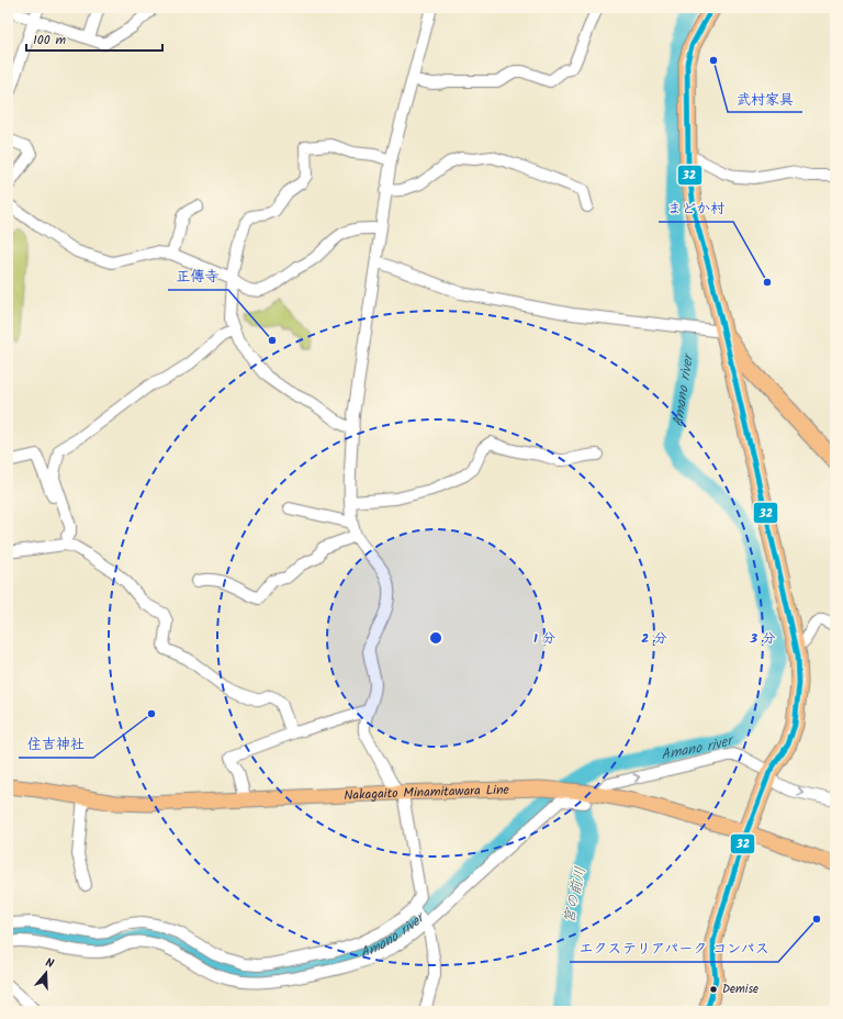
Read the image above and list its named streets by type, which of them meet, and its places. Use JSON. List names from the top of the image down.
{
  "streets": {
    "main road": ["Nakagaito Minamitawara Line"]
  },
  "water": ["Amano river", "宮の前川"],
  "places": [
    "武村家具",
    "まどか村",
    "正傳寺",
    "住吉神社",
    "エクステリアパーク コンパス",
    "Demise"
  ],
  "lines": ["transit line 32"],
  "scale_bar": "100 m",
  "north": "top",
  "rings": ["1 分", "2 分", "3 分"]
}
